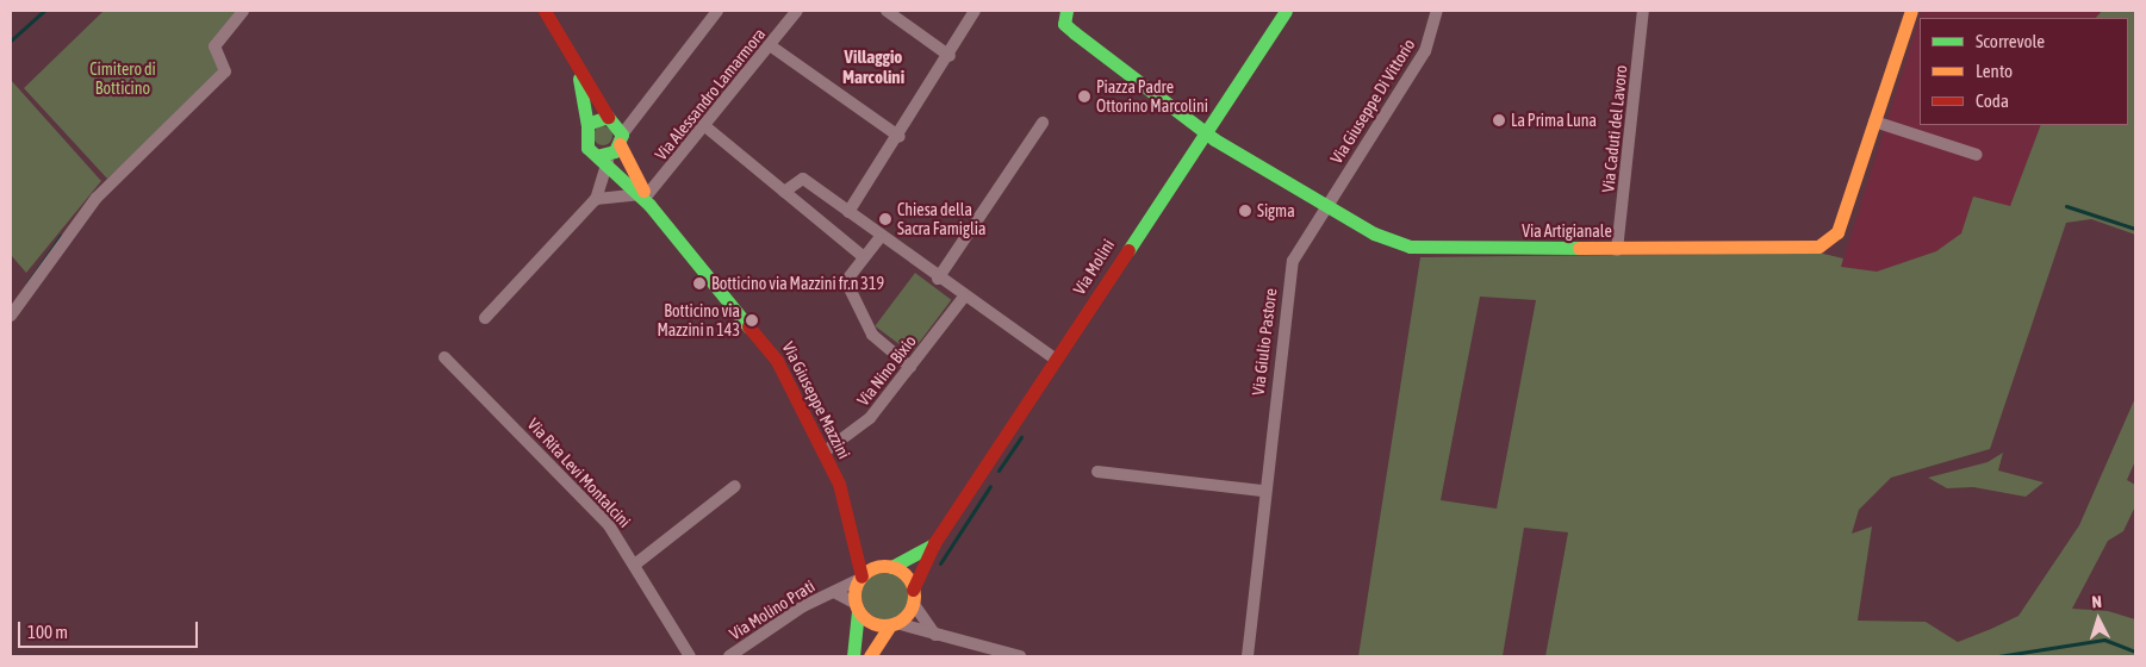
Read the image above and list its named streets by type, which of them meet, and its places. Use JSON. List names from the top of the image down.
{
  "streets": {
    "street": [
      "Via Alessandro Lamarmora",
      "Via Giuseppe Di Vittorio",
      "Via Caduti del Lavoro",
      "Via Artigianale",
      "Via Molini",
      "Via Giulio Pastore",
      "Via Nino Bixio",
      "Via Giuseppe Mazzini",
      "Via Rita Levi Montalcini",
      "Via Molino Prati"
    ]
  },
  "crossings": [
    ["Via Alessandro Lamarmora", "Via Giuseppe Mazzini"],
    ["Via Giuseppe Di Vittorio", "Via Artigianale"],
    ["Via Giuseppe Di Vittorio", "Via Giulio Pastore"],
    ["Via Caduti del Lavoro", "Via Artigianale"],
    ["Via Artigianale", "Via Molini"],
    ["Via Artigianale", "Via Giulio Pastore"],
    ["Via Molini", "Via Giuseppe Mazzini"],
    ["Via Molini", "Via Molino Prati"],
    ["Via Nino Bixio", "Via Giuseppe Mazzini"],
    ["Via Giuseppe Mazzini", "Via Molino Prati"]
  ],
  "districts": ["Villaggio Marcolini"],
  "parks": ["Cimitero di Botticino"],
  "places": [
    "Piazza Padre Ottorino Marcolini",
    "La Prima Luna",
    "Sigma",
    "Chiesa della Sacra Famiglia",
    "Botticino via Mazzini fr.n 319",
    "Botticino via Mazzini n 143"
  ],
  "legend": ["Scorrevole", "Lento", "Coda"],
  "scale_bar": "100 m",
  "north": "top"
}
